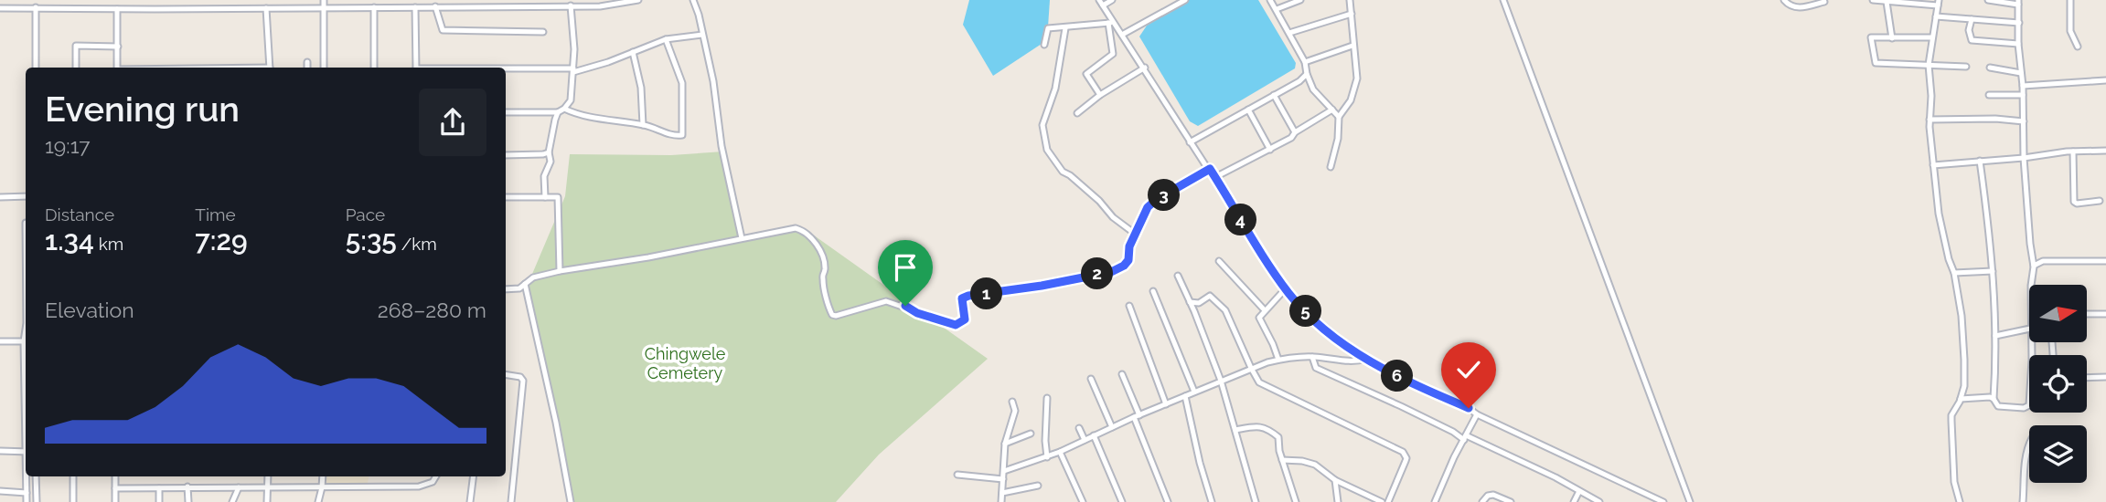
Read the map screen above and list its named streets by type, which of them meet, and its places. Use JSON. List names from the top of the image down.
{
  "parks": ["Chingwele Cemetery"],
  "north": "right",
  "page": {
    "heading": ["Evening run", "19:17"],
    "stats": [
      ["Distance", "1.34 km"],
      ["Time", "7:29"],
      ["Pace", "5:35 /km"]
    ],
    "pins": [
      "3",
      "4",
      "2",
      "1",
      "5",
      "6"
    ],
    "chart": ["Elevation", "268–280 m"]
  }
}
